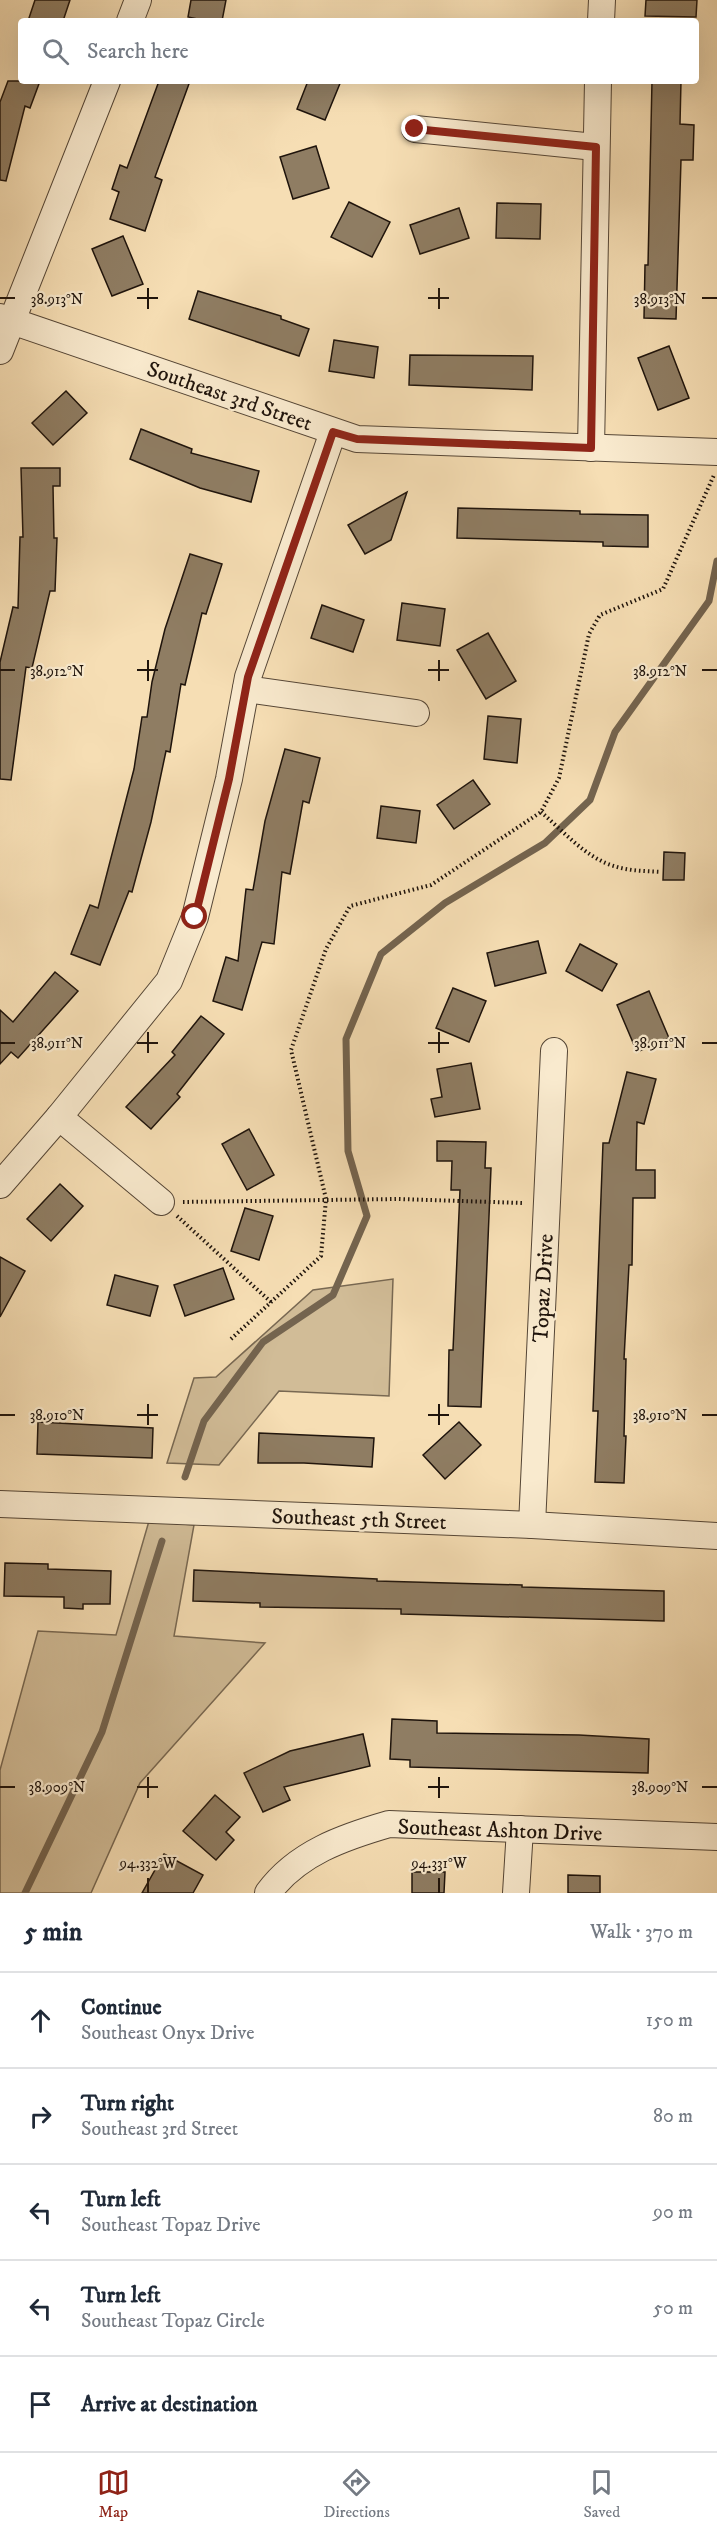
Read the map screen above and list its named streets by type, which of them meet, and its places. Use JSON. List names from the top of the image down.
{
  "streets": {
    "street": [
      "Southeast 3rd Street",
      "Topaz Drive",
      "Southeast 5th Street",
      "Southeast Ashton Drive"
    ]
  },
  "crossings": [
    ["Topaz Drive", "Southeast 5th Street"]
  ],
  "page": {
    "search": "Search here",
    "heading": ["5 min", "Walk · 370 m"],
    "list": [
      ["Continue", "Southeast Onyx Drive", "150 m"],
      ["Turn right", "Southeast 3rd Street", "80 m"],
      ["Turn left", "Southeast Topaz Drive", "90 m"],
      ["Turn left", "Southeast Topaz Circle", "50 m"],
      "Arrive at destination"
    ],
    "nav": ["Map", "Directions", "Saved"]
  },
  "coordinates": [
    "38.913°N",
    "38.912°N",
    "38.911°N",
    "38.910°N",
    "38.909°N",
    "94.332°W",
    "94.331°W"
  ]
}
